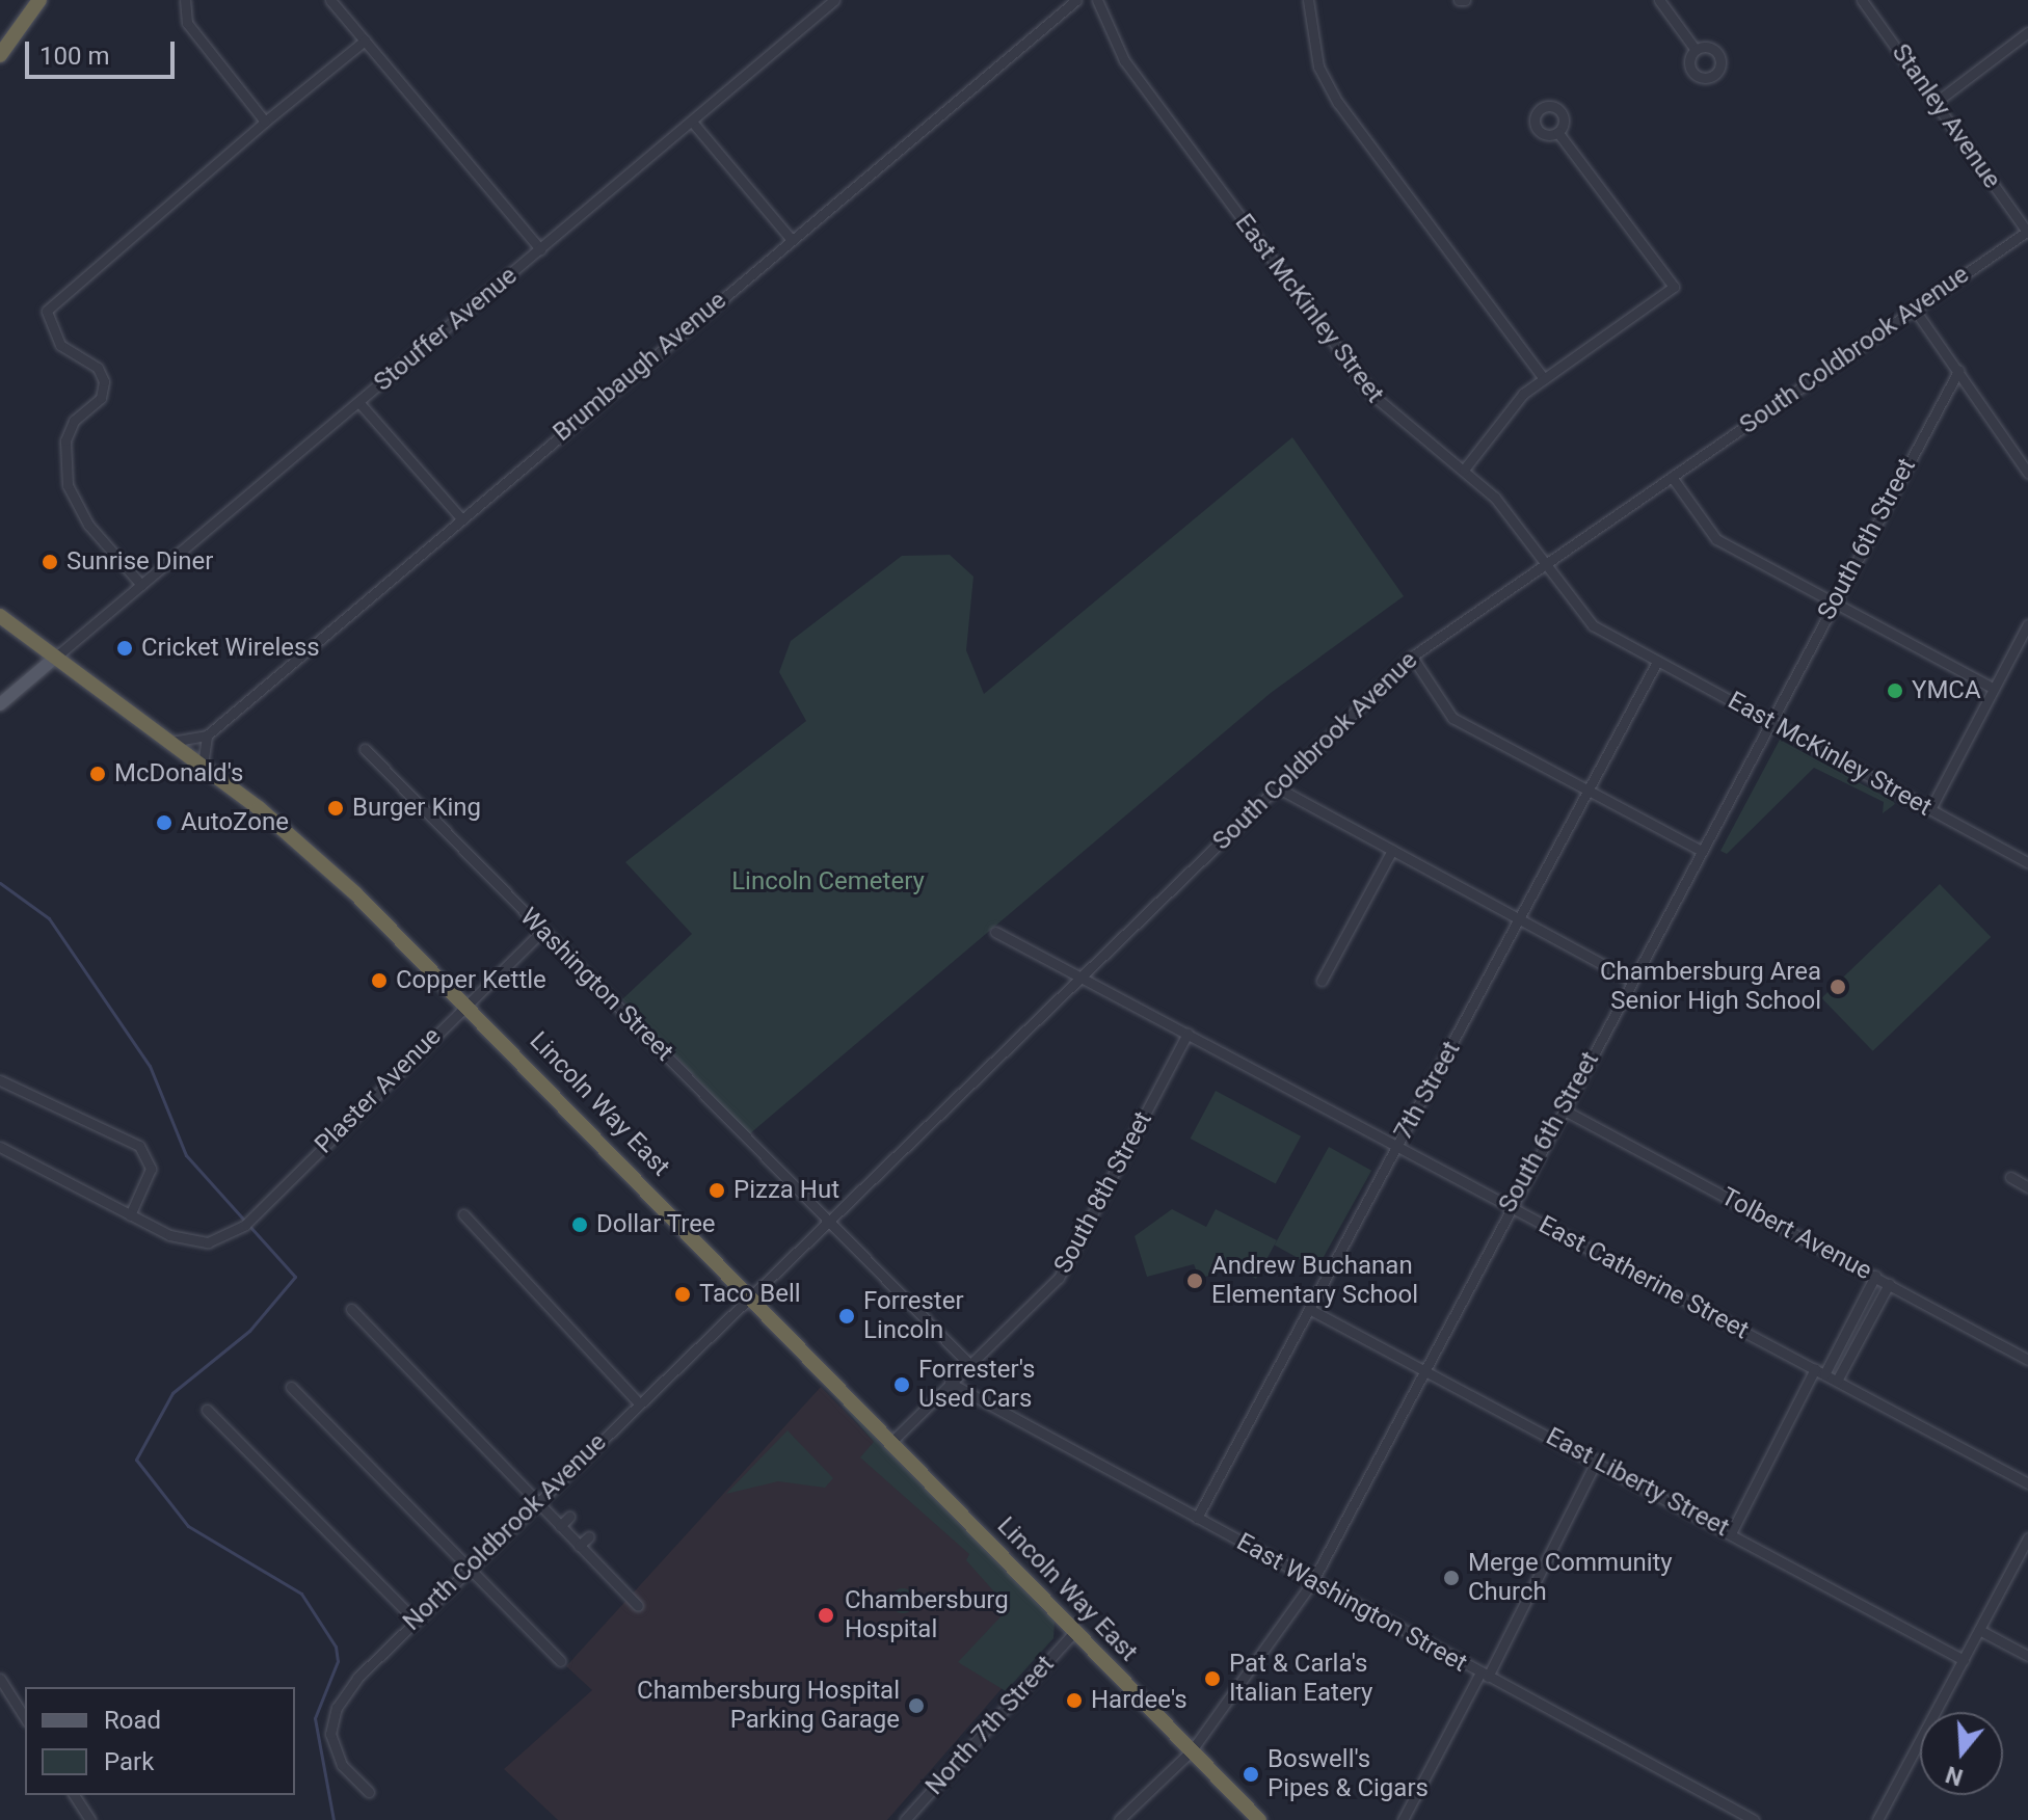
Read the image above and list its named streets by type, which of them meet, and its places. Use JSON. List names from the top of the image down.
{
  "streets": {
    "highway": ["Lincoln Way East"],
    "street": [
      "Stanley Avenue",
      "East McKinley Street",
      "Stouffer Avenue",
      "South Coldbrook Avenue",
      "Brumbaugh Avenue",
      "South 6th Street",
      "Washington Street",
      "Plaster Avenue",
      "7th Street",
      "South 8th Street",
      "Tolbert Avenue",
      "East Catherine Street",
      "East Liberty Street",
      "North Coldbrook Avenue",
      "East Washington Street",
      "North 7th Street"
    ]
  },
  "crossings": [
    ["Stanley Avenue", "South Coldbrook Avenue"],
    ["East McKinley Street", "South Coldbrook Avenue"],
    ["East McKinley Street", "South 6th Street"],
    ["East McKinley Street", "7th Street"],
    ["Stouffer Avenue", "Lincoln Way East"],
    ["South Coldbrook Avenue", "Washington Street"],
    ["South Coldbrook Avenue", "Lincoln Way East"],
    ["South Coldbrook Avenue", "East Catherine Street"],
    ["South Coldbrook Avenue", "North Coldbrook Avenue"],
    ["South 6th Street", "Lincoln Way East"],
    ["South 6th Street", "Tolbert Avenue"],
    ["South 6th Street", "East Catherine Street"],
    ["South 6th Street", "East Liberty Street"],
    ["South 6th Street", "East Washington Street"],
    ["Washington Street", "Plaster Avenue"],
    ["Washington Street", "South 8th Street"],
    ["Plaster Avenue", "Lincoln Way East"],
    ["7th Street", "East Catherine Street"],
    ["7th Street", "East Liberty Street"],
    ["7th Street", "East Washington Street"],
    ["Lincoln Way East", "South 8th Street"],
    ["Lincoln Way East", "North Coldbrook Avenue"],
    ["Lincoln Way East", "North 7th Street"],
    ["South 8th Street", "East Catherine Street"],
    ["South 8th Street", "East Washington Street"]
  ],
  "parks": ["Lincoln Cemetery"],
  "places": [
    "Sunrise Diner",
    "Cricket Wireless",
    "YMCA",
    "McDonald's",
    "Burger King",
    "AutoZone",
    "Copper Kettle",
    "Chambersburg Area Senior High School",
    "Pizza Hut",
    "Dollar Tree",
    "Andrew Buchanan Elementary School",
    "Taco Bell",
    "Forrester Lincoln",
    "Forrester's Used Cars",
    "Merge Community Church",
    "Chambersburg Hospital",
    "Pat & Carla's Italian Eatery",
    "Hardee's",
    "Chambersburg Hospital Parking Garage",
    "Boswell's Pipes & Cigars"
  ],
  "legend": ["Road", "Park"],
  "scale_bar": "100 m",
  "north": "bottom"
}
